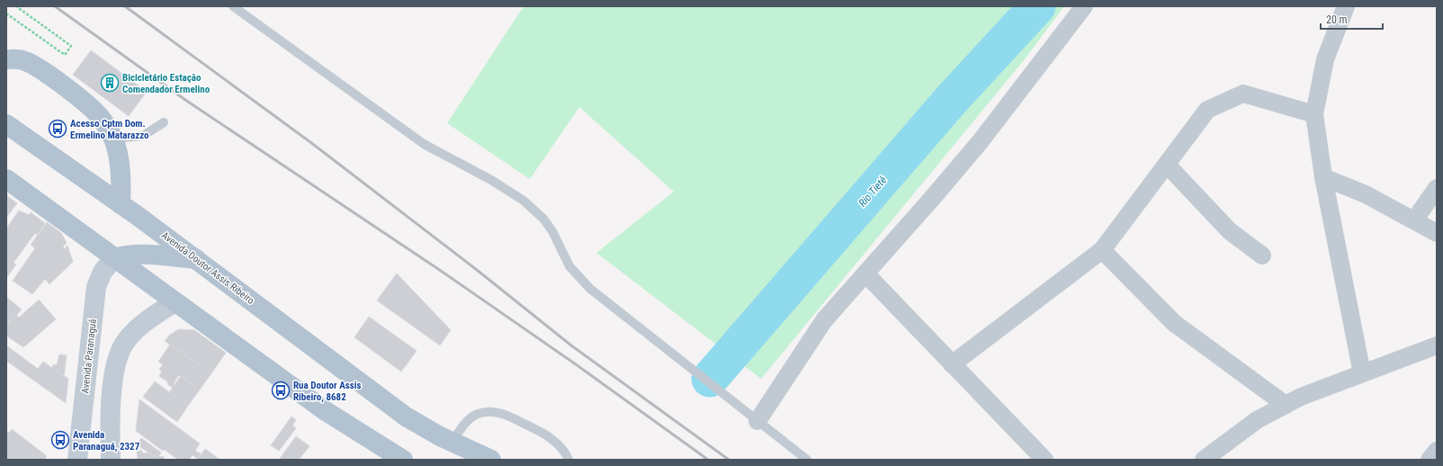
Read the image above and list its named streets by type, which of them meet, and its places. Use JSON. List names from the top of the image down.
{
  "streets": {
    "main road": ["Avenida Doutor Assis Ribeiro", "Avenida Paranaguá"]
  },
  "water": ["Rio Tietê"],
  "places": {
    "building": ["Bicicletário Estação Comendador Ermelino"],
    "bus stop": ["Acesso Cptm Dom. Ermelino Matarazzo", "Rua Doutor Assis Ribeiro, 8682", "Avenida Paranaguá, 2327"]
  },
  "scale_bar": "20 m"
}
